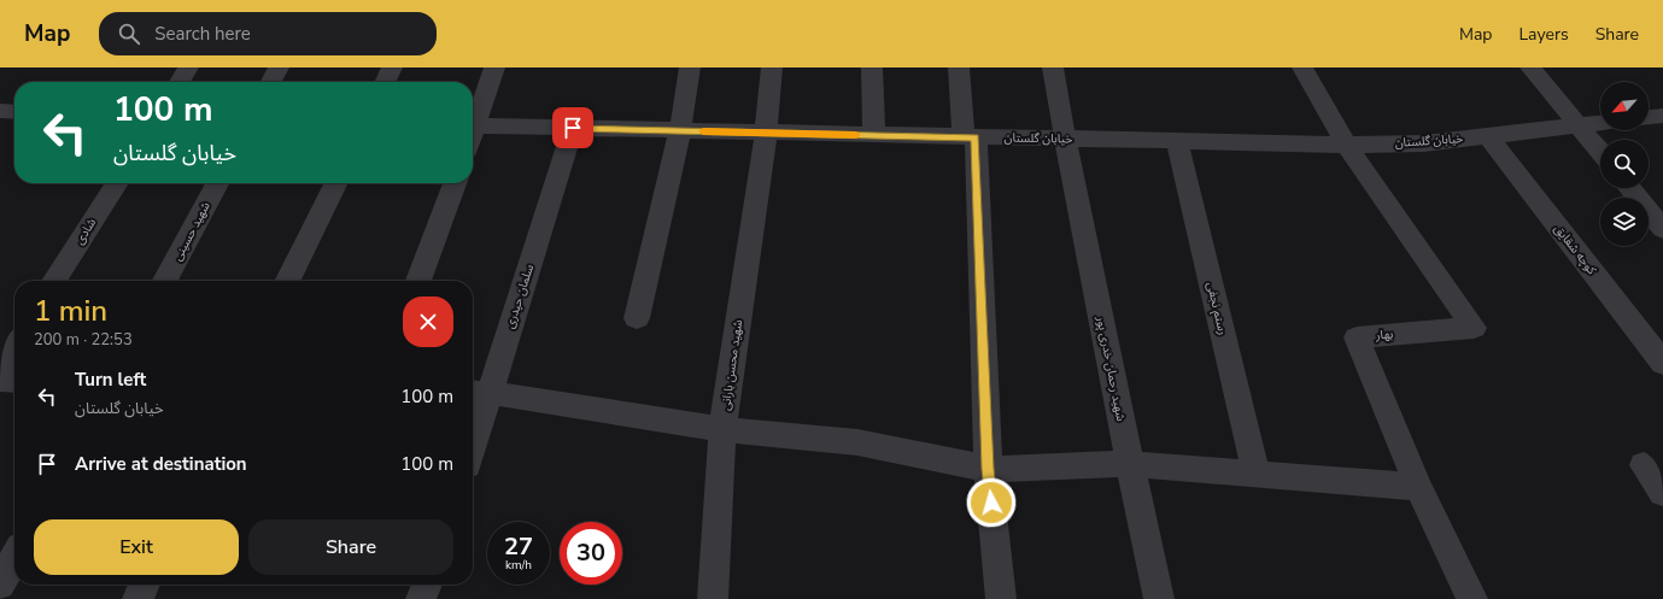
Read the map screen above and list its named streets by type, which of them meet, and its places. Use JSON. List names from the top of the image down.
{
  "streets": {
    "street": [
      "خیابان گلستان",
      "شادی",
      "شهید حسینی",
      "کوچه شقایق",
      "سلمان حیدری",
      "رستم نجفی",
      "بهار",
      "شهید محسن بارانی",
      "شهید رحمان خدری پور"
    ]
  },
  "crossings": [
    ["خیابان گلستان", "کوچه شقایق"],
    ["خیابان گلستان", "سلمان حیدری"],
    ["خیابان گلستان", "رستم نجفی"],
    ["خیابان گلستان", "بهار"],
    ["خیابان گلستان", "شهید محسن بارانی"],
    ["خیابان گلستان", "شهید رحمان خدری پور"]
  ],
  "north": "bottom left",
  "page": {
    "header": "Map",
    "search": "Search here",
    "nav": ["Map", "Layers", "Share"],
    "turn": ["100 m", "خیابان گلستان"],
    "heading": ["1 min", "200 m · 22:53"],
    "list": [
      {
        "name": "Turn left",
        "note": "خیابان گلستان",
        "value": "100 m"
      },
      {
        "name": "Arrive at destination",
        "value": "100 m"
      }
    ],
    "buttons": ["Exit", "Share"],
    "speed": "27 km/h",
    "limit": "30"
  }
}
